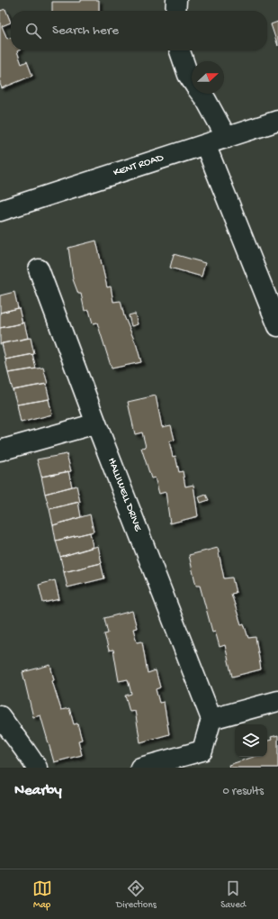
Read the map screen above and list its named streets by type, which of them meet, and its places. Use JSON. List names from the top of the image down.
{
  "streets": {
    "street": ["KENT ROAD", "HALLIWELL DRIVE"]
  },
  "north": "right",
  "page": {
    "search": "Search here",
    "heading": ["Nearby", "0 results"],
    "nav": ["Map", "Directions", "Saved"]
  }
}
